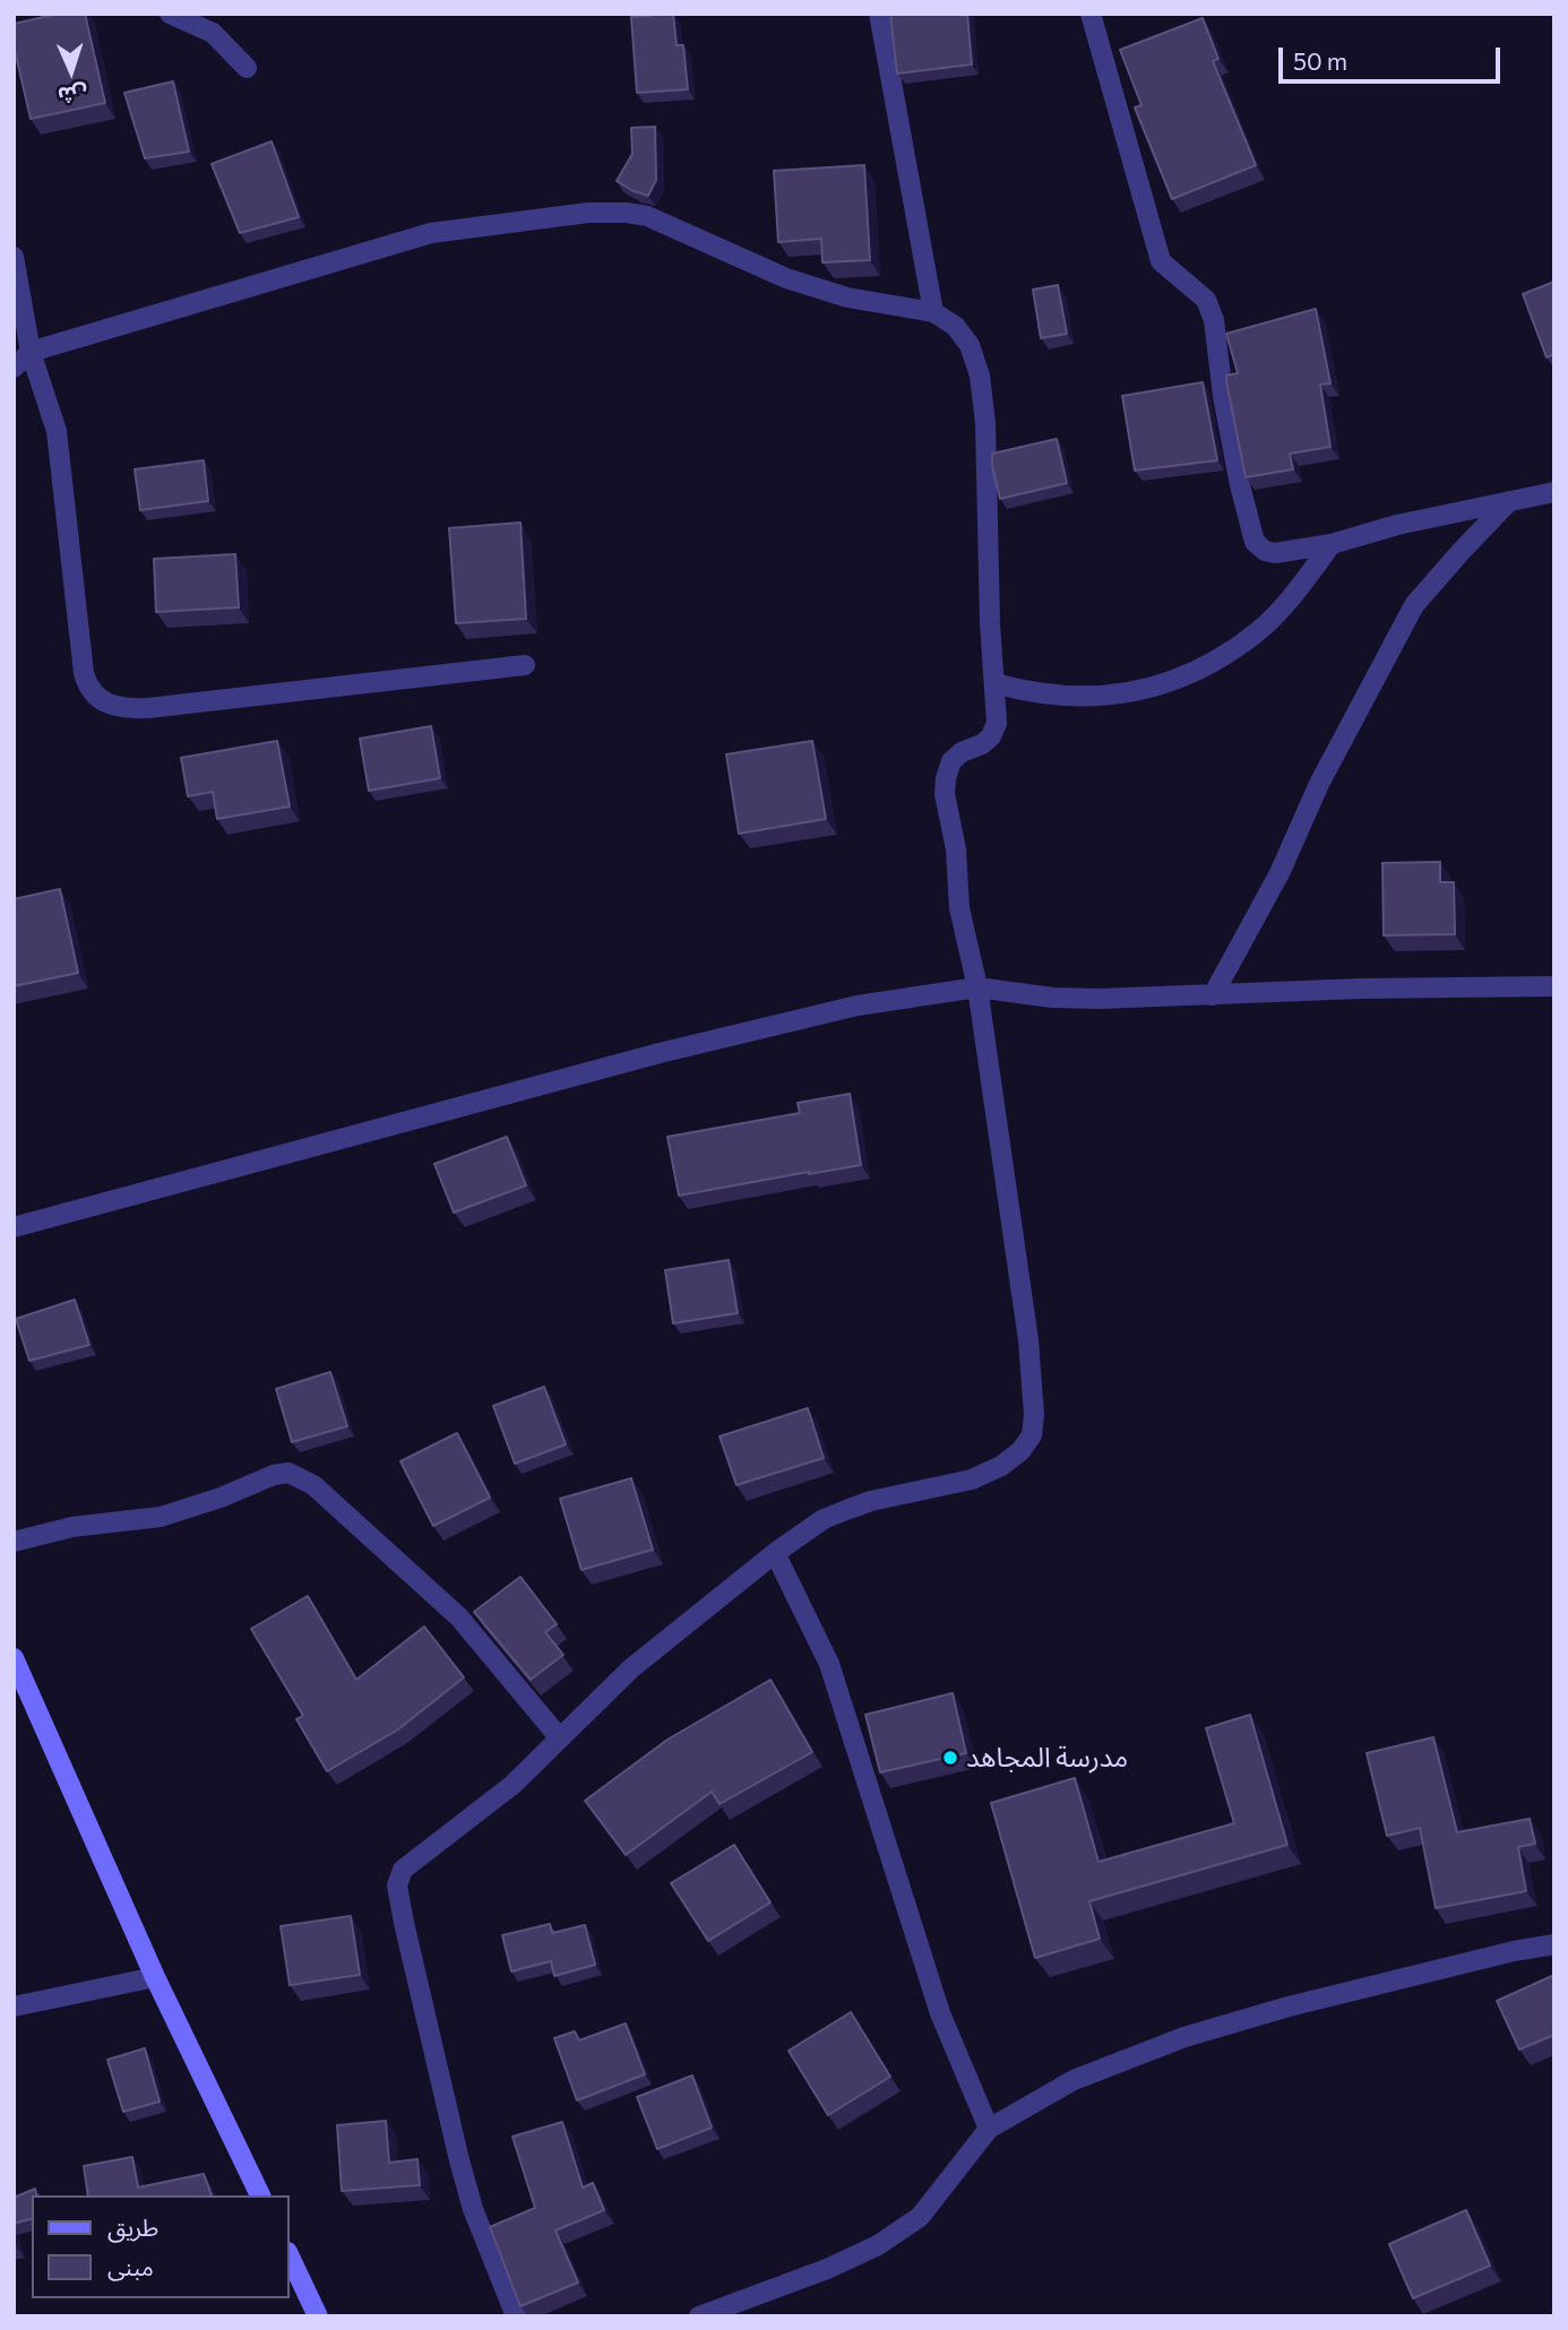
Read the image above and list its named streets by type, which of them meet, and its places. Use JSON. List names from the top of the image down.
{
  "places": ["مدرسة المجاهد"],
  "legend": ["طريق", "مبنى"],
  "scale_bar": "50 m",
  "north": "bottom"
}
